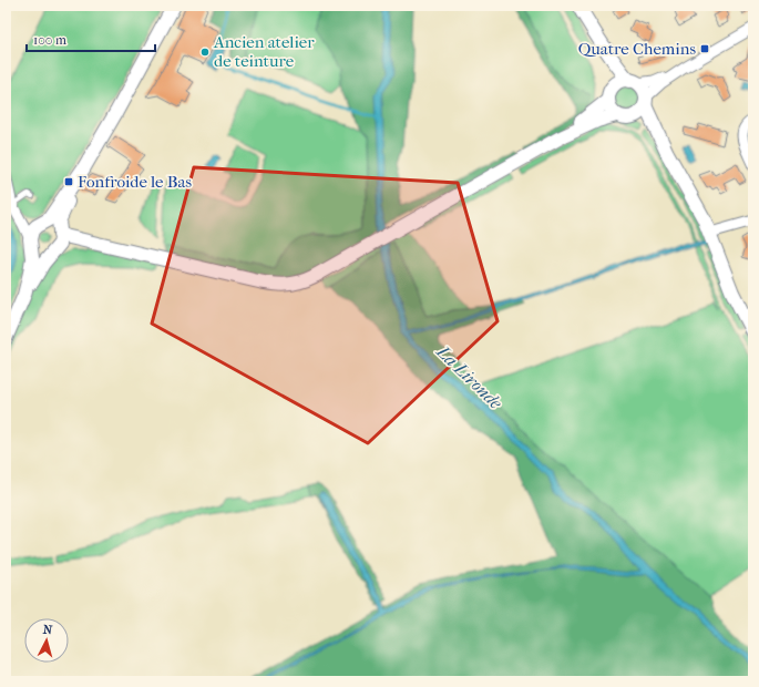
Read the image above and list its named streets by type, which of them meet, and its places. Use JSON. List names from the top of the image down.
{
  "water": ["La Lironde"],
  "places": {
    "transit": ["Quatre Chemins", "Fonfroide le Bas"],
    "other": ["Ancien atelier de teinture"]
  },
  "scale_bar": "100 m",
  "north": "top"
}
